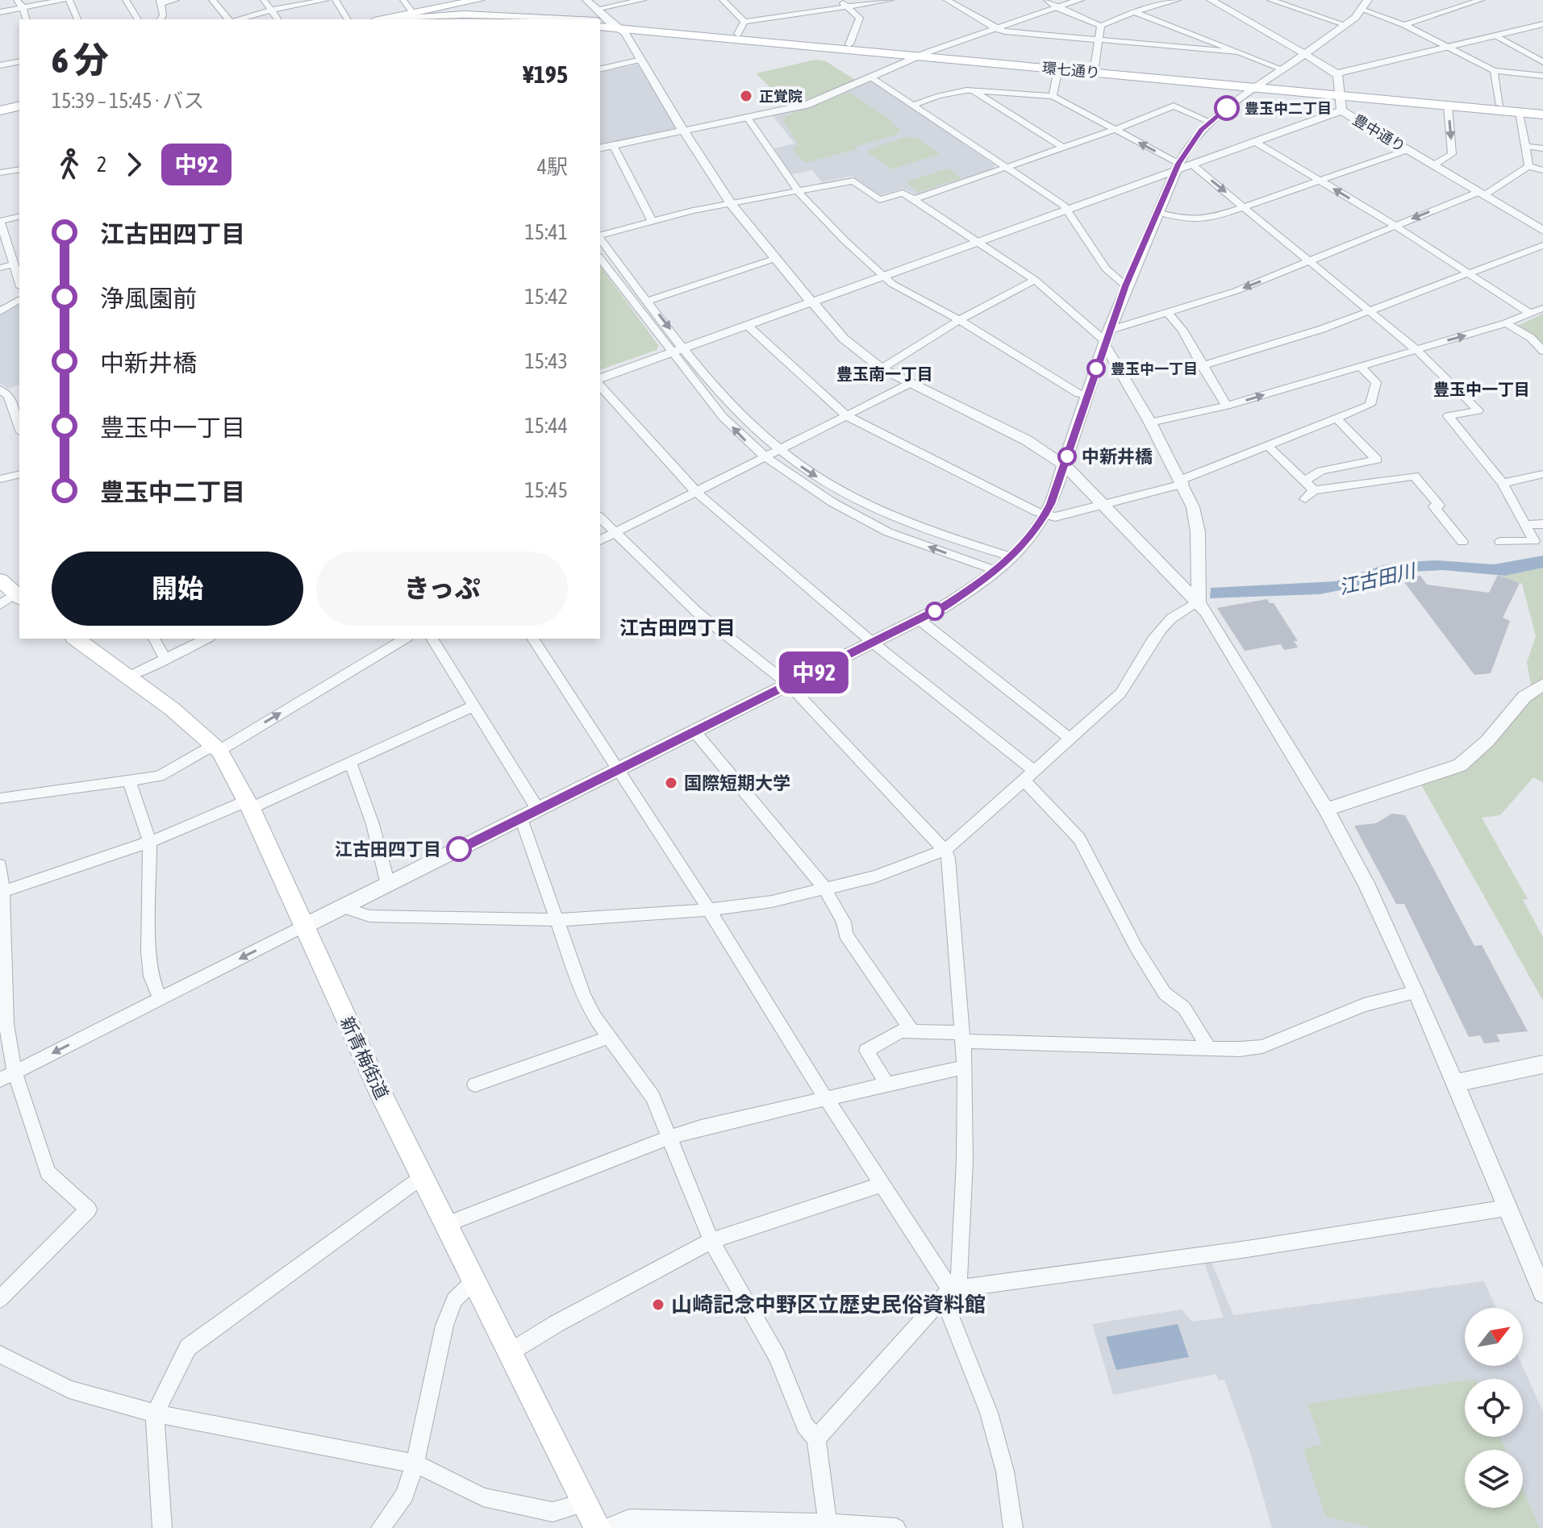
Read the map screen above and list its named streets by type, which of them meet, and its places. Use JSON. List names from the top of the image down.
{
  "streets": {
    "main road": ["環七通り", "新青梅街道"],
    "street": ["豊中通り"]
  },
  "crossings": [
    ["環七通り", "豊中通り"]
  ],
  "districts": ["豊玉南一丁目", "豊玉中一丁目", "江古田四丁目"],
  "water": ["江古田川"],
  "places": [
    "正覚院",
    "豊玉中二丁目",
    "豊玉中一丁目",
    "中新井橋",
    "国際短期大学",
    "江古田四丁目",
    "山崎記念中野区立歴史民俗資料館"
  ],
  "lines": ["bus line 中92"],
  "north": "top right",
  "page": {
    "on_map": "中92",
    "heading": ["6 分", "15:39 – 15:45 · バス", "¥195"],
    "legs": ["2", "中92", "4駅"],
    "list": [
      {
        "name": "江古田四丁目",
        "value": "15:41"
      },
      {
        "name": "浄風園前",
        "value": "15:42"
      },
      {
        "name": "中新井橋",
        "value": "15:43"
      },
      {
        "name": "豊玉中一丁目",
        "value": "15:44"
      },
      {
        "name": "豊玉中二丁目",
        "value": "15:45"
      }
    ],
    "buttons": ["開始", "きっぷ"]
  }
}
